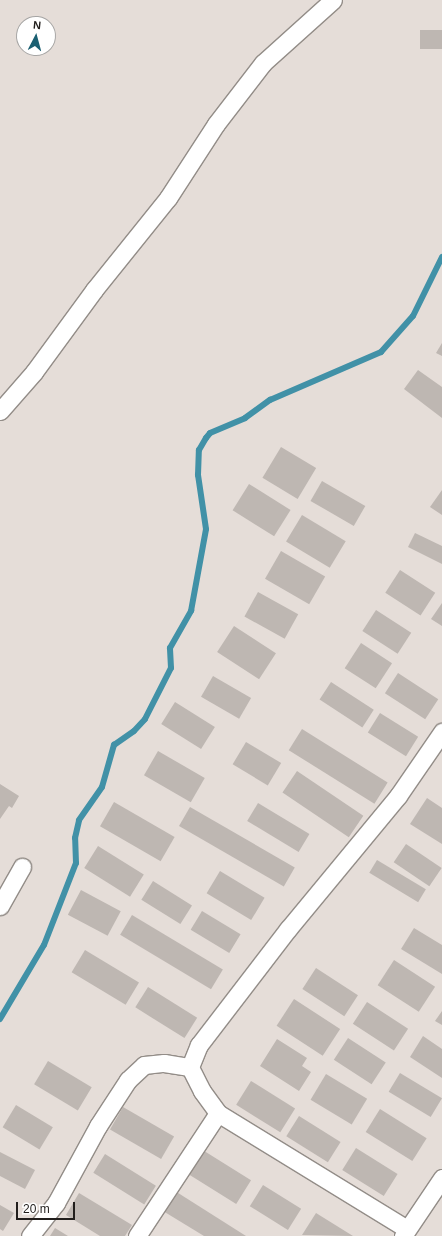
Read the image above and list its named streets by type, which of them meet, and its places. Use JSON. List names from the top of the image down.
{
  "scale_bar": "20 m",
  "north": "top"
}
